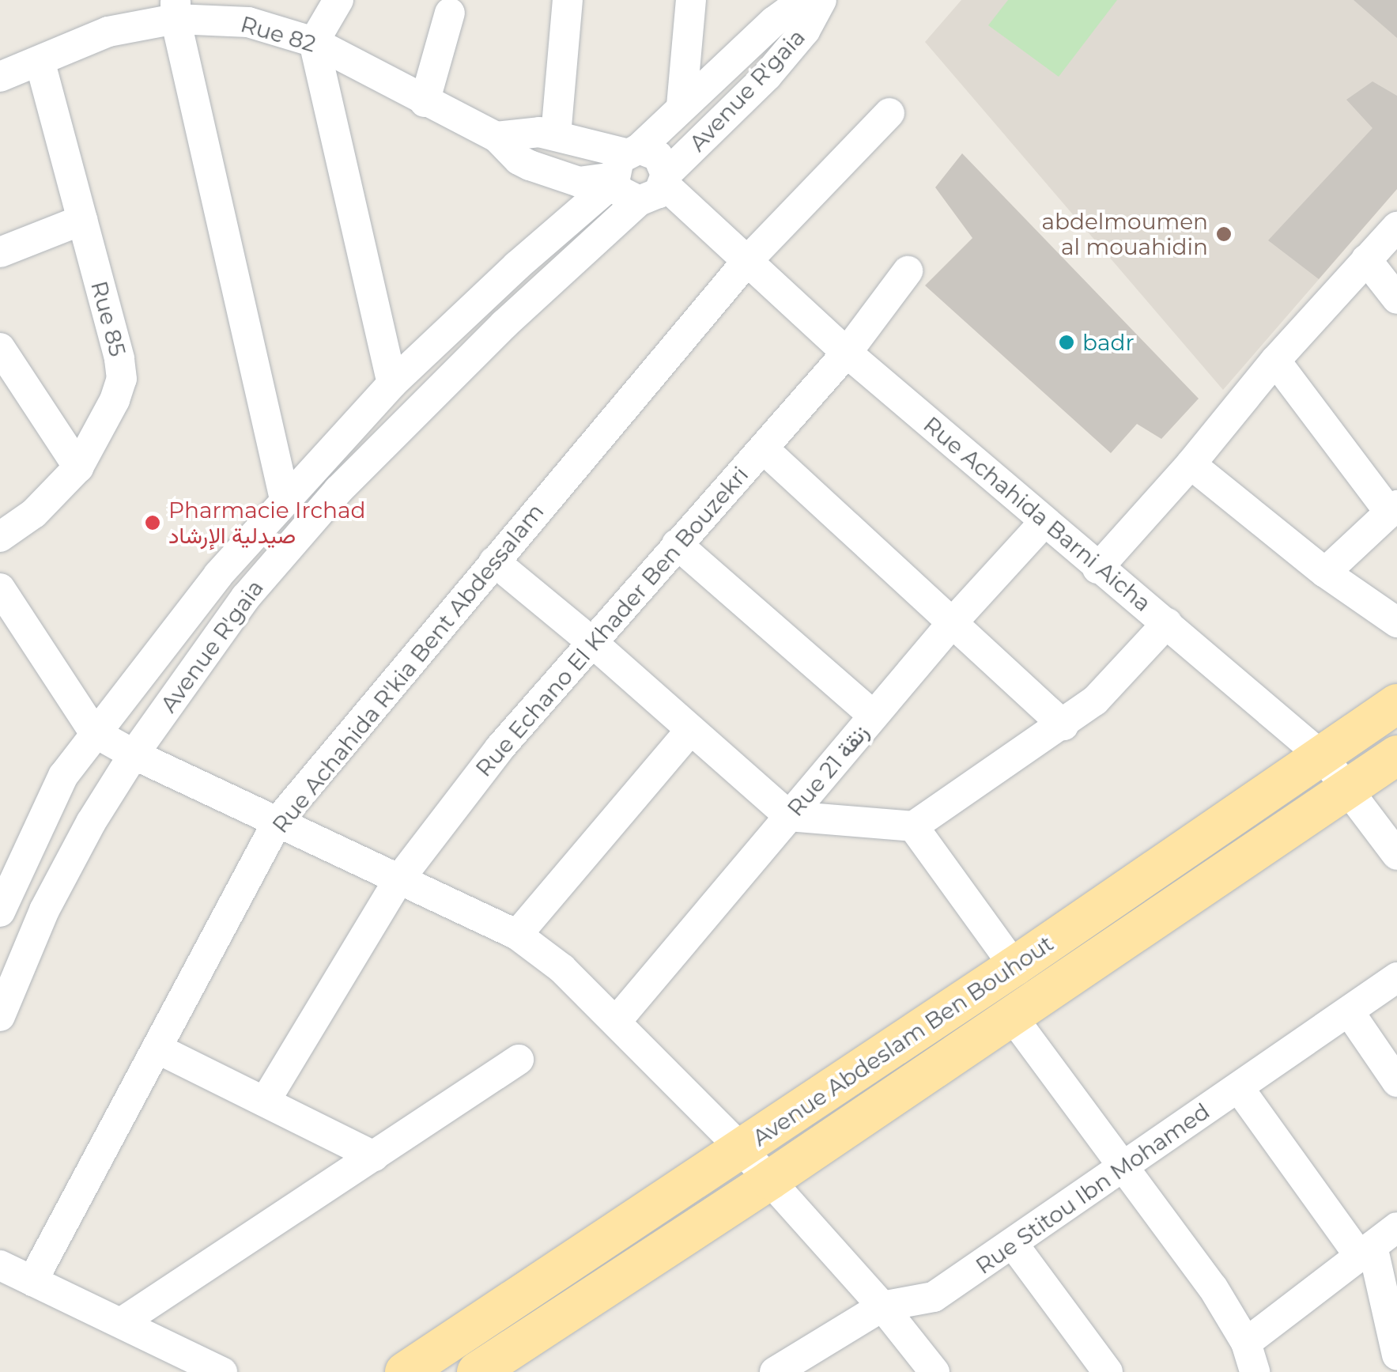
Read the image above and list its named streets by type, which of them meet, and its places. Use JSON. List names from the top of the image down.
{
  "streets": {
    "main road": ["Avenue Abdeslam Ben Bouhout"],
    "street": [
      "Rue 82",
      "Avenue R'gaia",
      "Rue 85",
      "Rue Achahida Barni Aicha",
      "Rue Echano El Khader Ben Bouzekri",
      "Rue Achahida R'kia Bent Abdessalam",
      "Rue 21 زنقة",
      "Rue Stitou Ibn Mohamed"
    ]
  },
  "crossings": [
    ["Rue 82", "Avenue R'gaia"],
    ["Rue 82", "Rue 85"],
    ["Rue 82", "Rue Achahida Barni Aicha"],
    ["Avenue R'gaia", "Rue Achahida Barni Aicha"],
    ["Rue Achahida Barni Aicha", "Rue Echano El Khader Ben Bouzekri"],
    ["Rue Achahida Barni Aicha", "Rue Achahida R'kia Bent Abdessalam"],
    ["Rue Achahida Barni Aicha", "Rue 21 زنقة"],
    ["Rue Achahida Barni Aicha", "Avenue Abdeslam Ben Bouhout"]
  ],
  "places": ["abdelmoumen al mouahidin", "badr", "Pharmacie Irchad صيدلية الإرشاد"]
}
